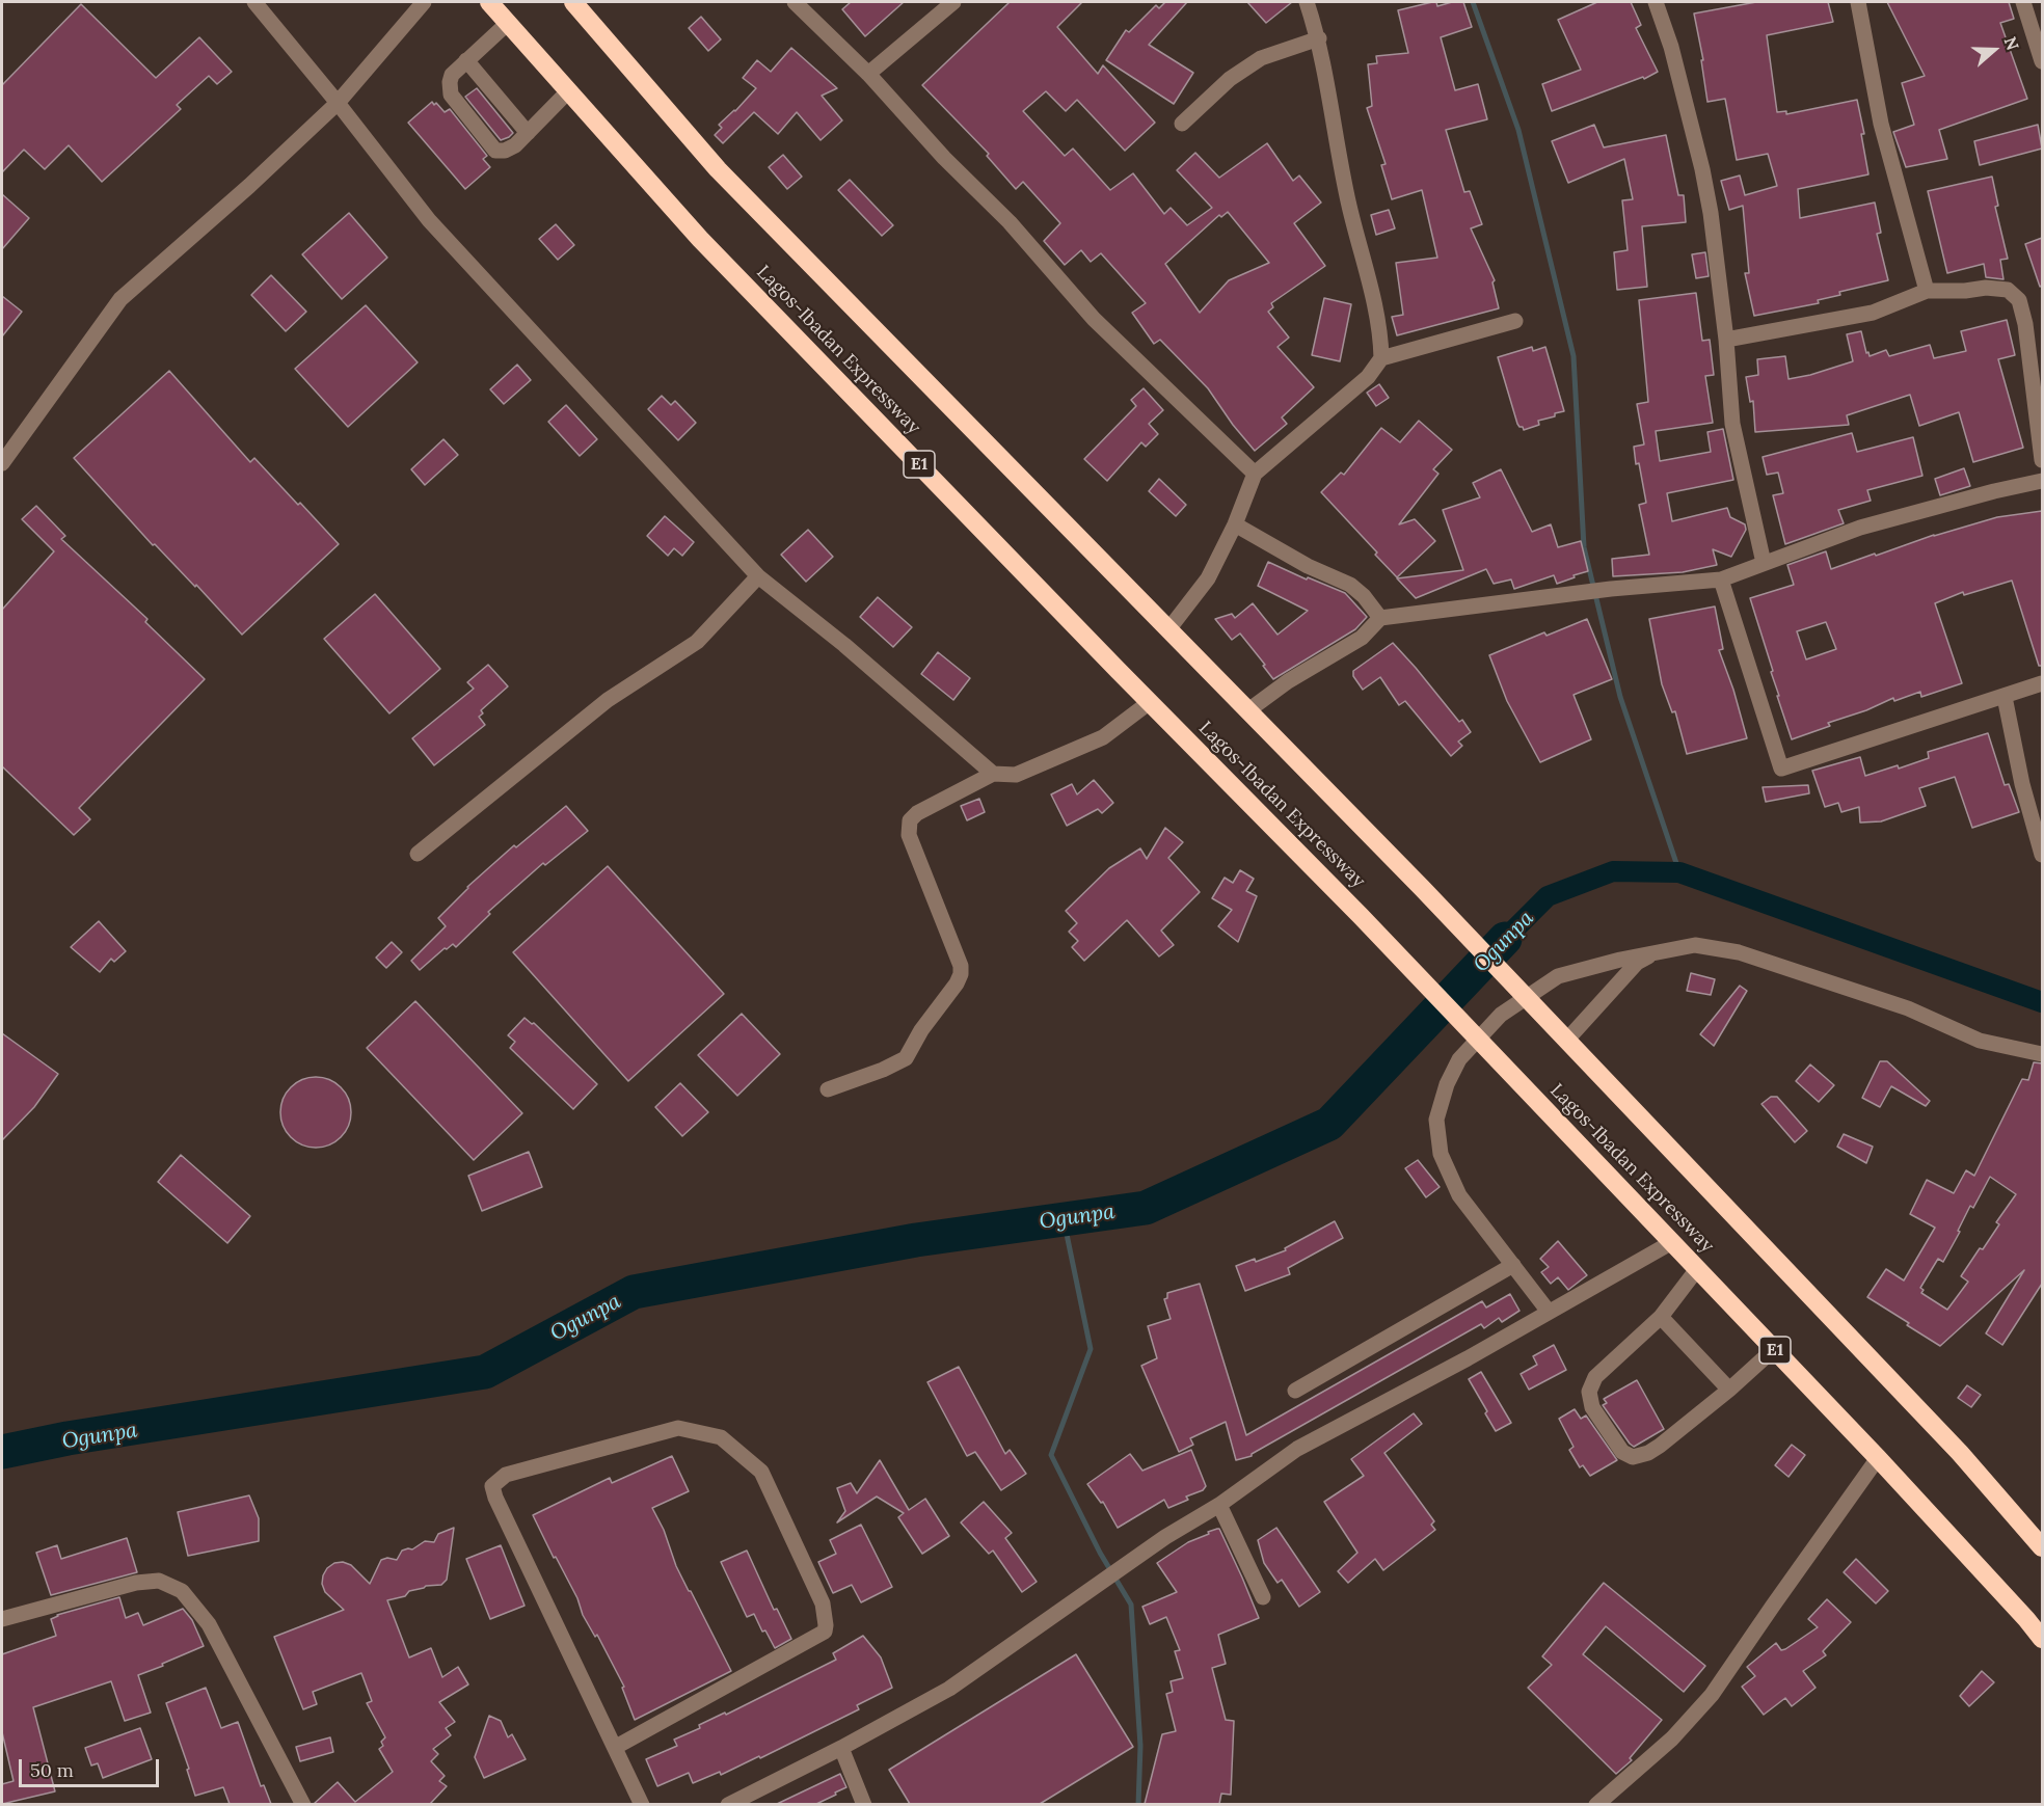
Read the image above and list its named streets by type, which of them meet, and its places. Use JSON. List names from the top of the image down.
{
  "streets": {
    "highway": ["Lagos-Ibadan Expressway", "E1"]
  },
  "water": ["Ogunpa"],
  "scale_bar": "50 m",
  "north": "right"
}
